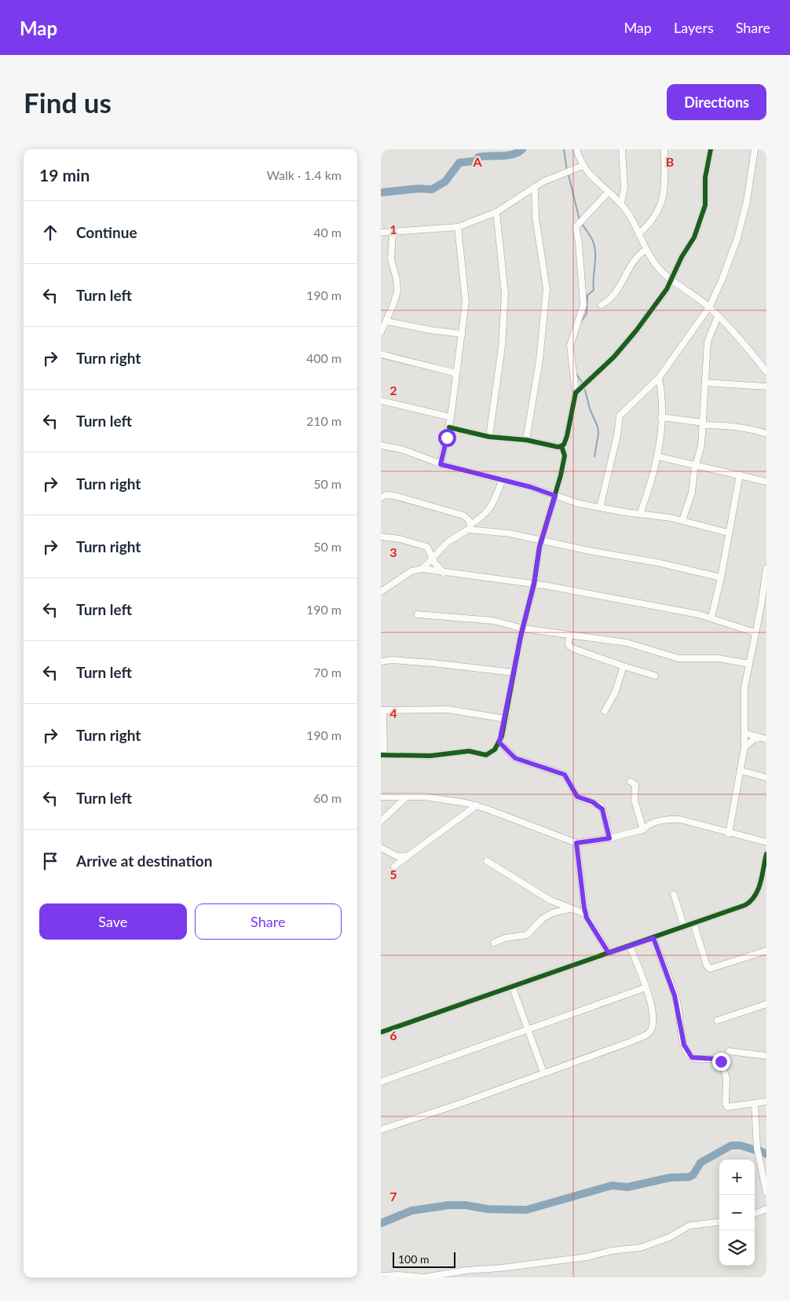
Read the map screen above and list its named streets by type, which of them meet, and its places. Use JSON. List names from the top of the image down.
{
  "scale_bar": "100 m",
  "page": {
    "header": "Map",
    "nav": ["Map", "Layers", "Share"],
    "buttons": [
      "Directions",
      ["Save", "Share"]
    ],
    "title": "Find us",
    "heading": ["19 min", "Walk · 1.4 km"],
    "list": [
      ["Continue", "40 m"],
      ["Turn left", "190 m"],
      ["Turn right", "400 m"],
      ["Turn left", "210 m"],
      ["Turn right", "50 m"],
      ["Turn right", "50 m"],
      ["Turn left", "190 m"],
      ["Turn left", "70 m"],
      ["Turn right", "190 m"],
      ["Turn left", "60 m"],
      "Arrive at destination"
    ],
    "map_buttons": ["+", "−"],
    "scale": "100 m"
  },
  "grid": {
    "columns": ["A", "B"],
    "rows": [
      "1",
      "2",
      "3",
      "4",
      "5",
      "6",
      "7"
    ]
  }
}
